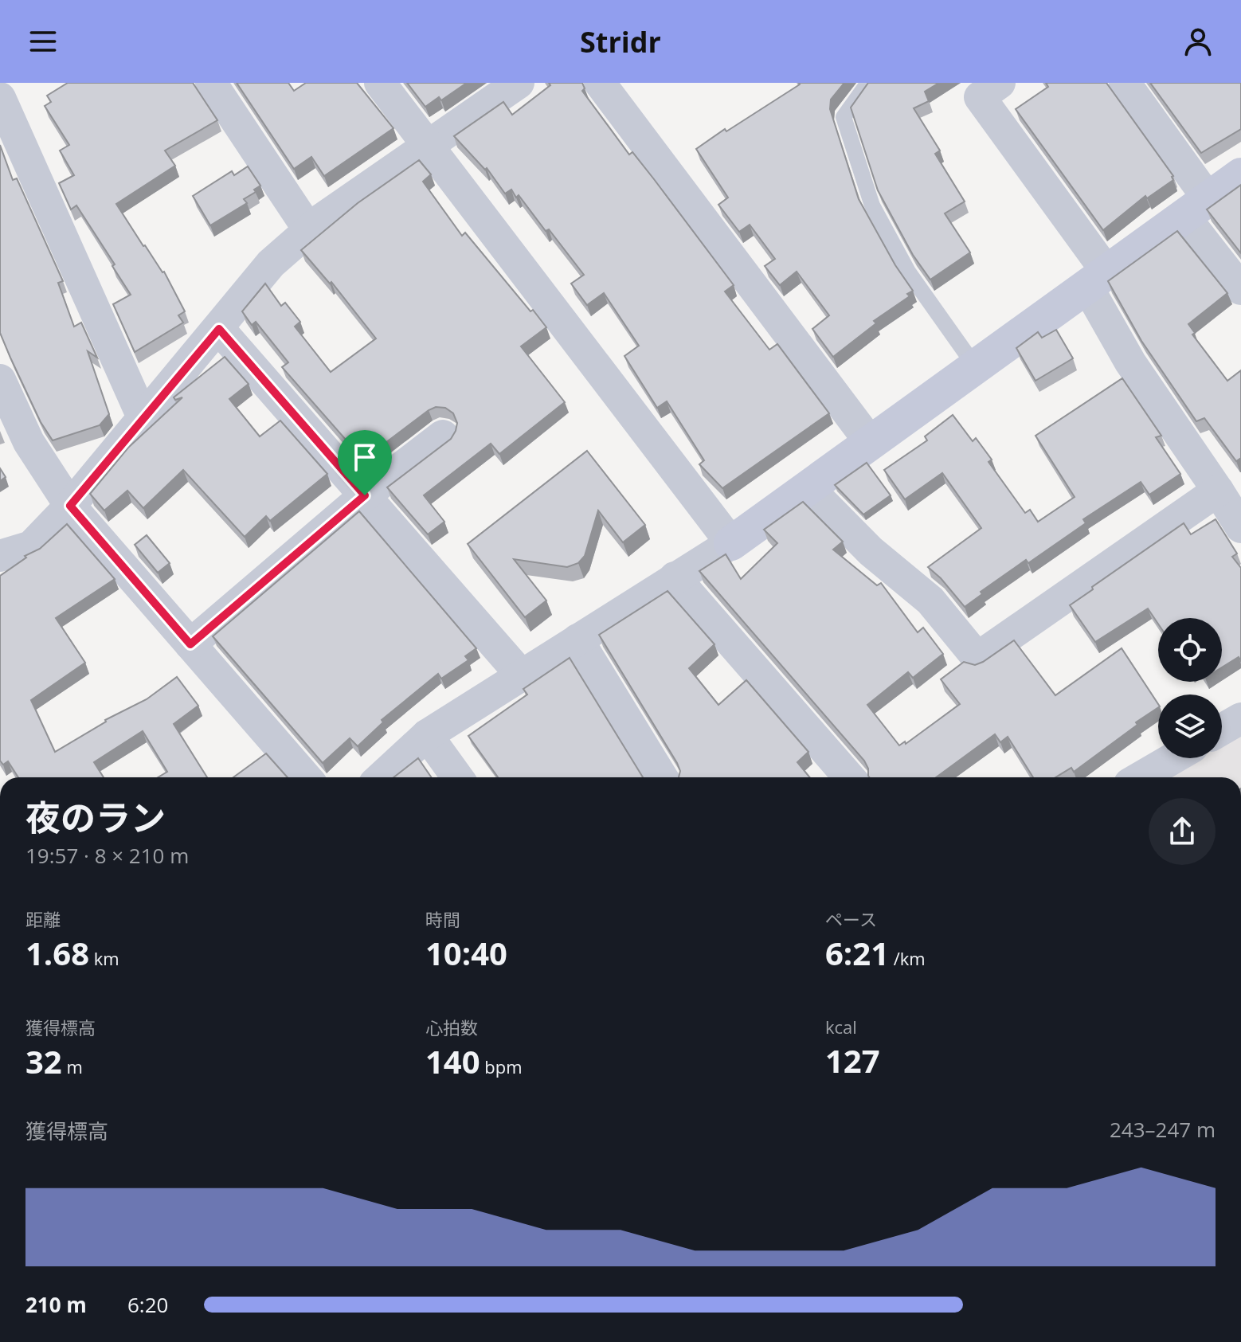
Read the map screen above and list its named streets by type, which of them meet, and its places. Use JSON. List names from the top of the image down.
{
  "page": {
    "header": "Stridr",
    "heading": ["夜のラン", "19:57 · 8 × 210 m"],
    "stats": [
      ["距離", "1.68 km"],
      ["時間", "10:40"],
      ["ペース", "6:21 /km"],
      ["獲得標高", "32 m"],
      ["心拍数", "140 bpm"],
      ["kcal", "127"]
    ],
    "chart": ["獲得標高", "243–247 m"],
    "list": [
      {
        "name": "210 m",
        "note": "6:20"
      }
    ]
  }
}
